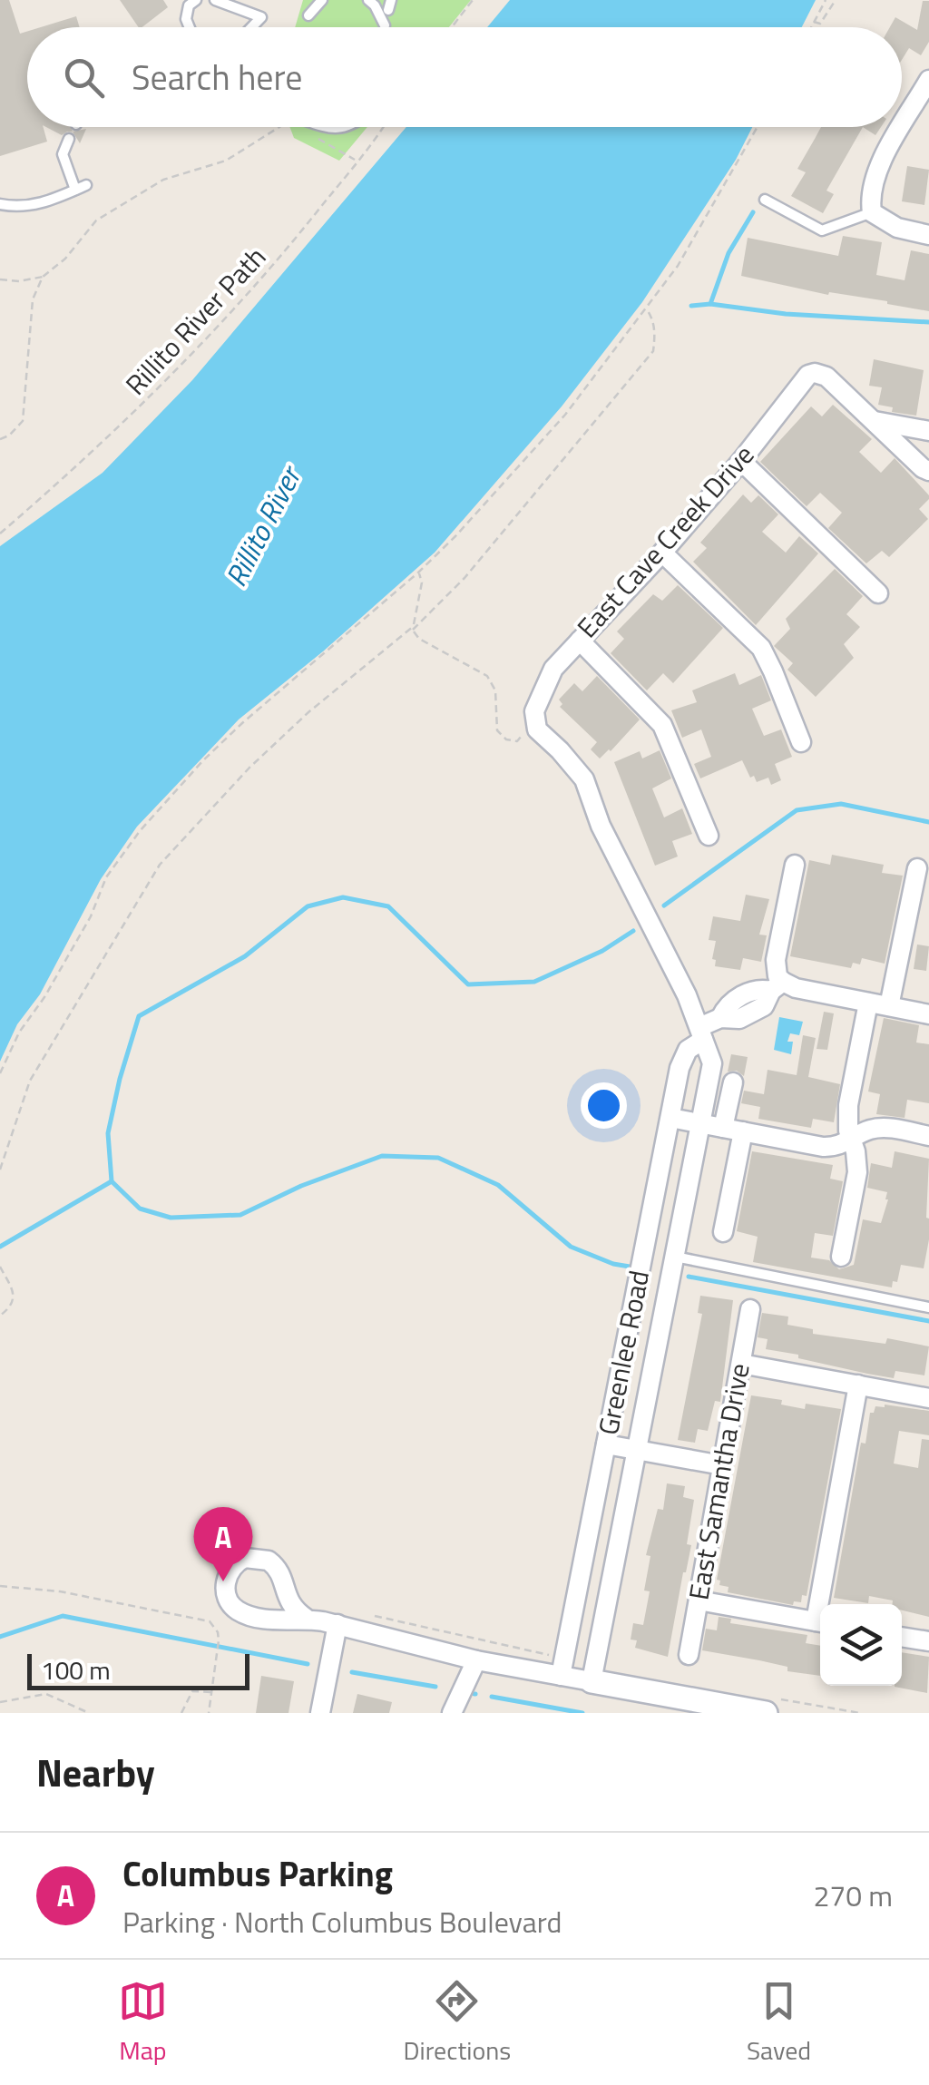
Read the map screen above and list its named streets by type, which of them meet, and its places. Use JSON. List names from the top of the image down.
{
  "streets": {
    "street": ["East Cave Creek Drive", "Greenlee Road", "East Samantha Drive"],
    "path": ["Rillito River Path"]
  },
  "crossings": [
    ["East Cave Creek Drive", "Greenlee Road"]
  ],
  "water": ["Rillito River"],
  "scale_bar": "100 m",
  "page": {
    "search": "Search here",
    "pins": "A",
    "scale": "100 m",
    "heading": "Nearby",
    "list": [
      {
        "mark": "A",
        "name": "Columbus Parking",
        "note": "Parking · North Columbus Boulevard",
        "value": "270 m"
      }
    ],
    "nav": ["Map", "Directions", "Saved"]
  }
}
